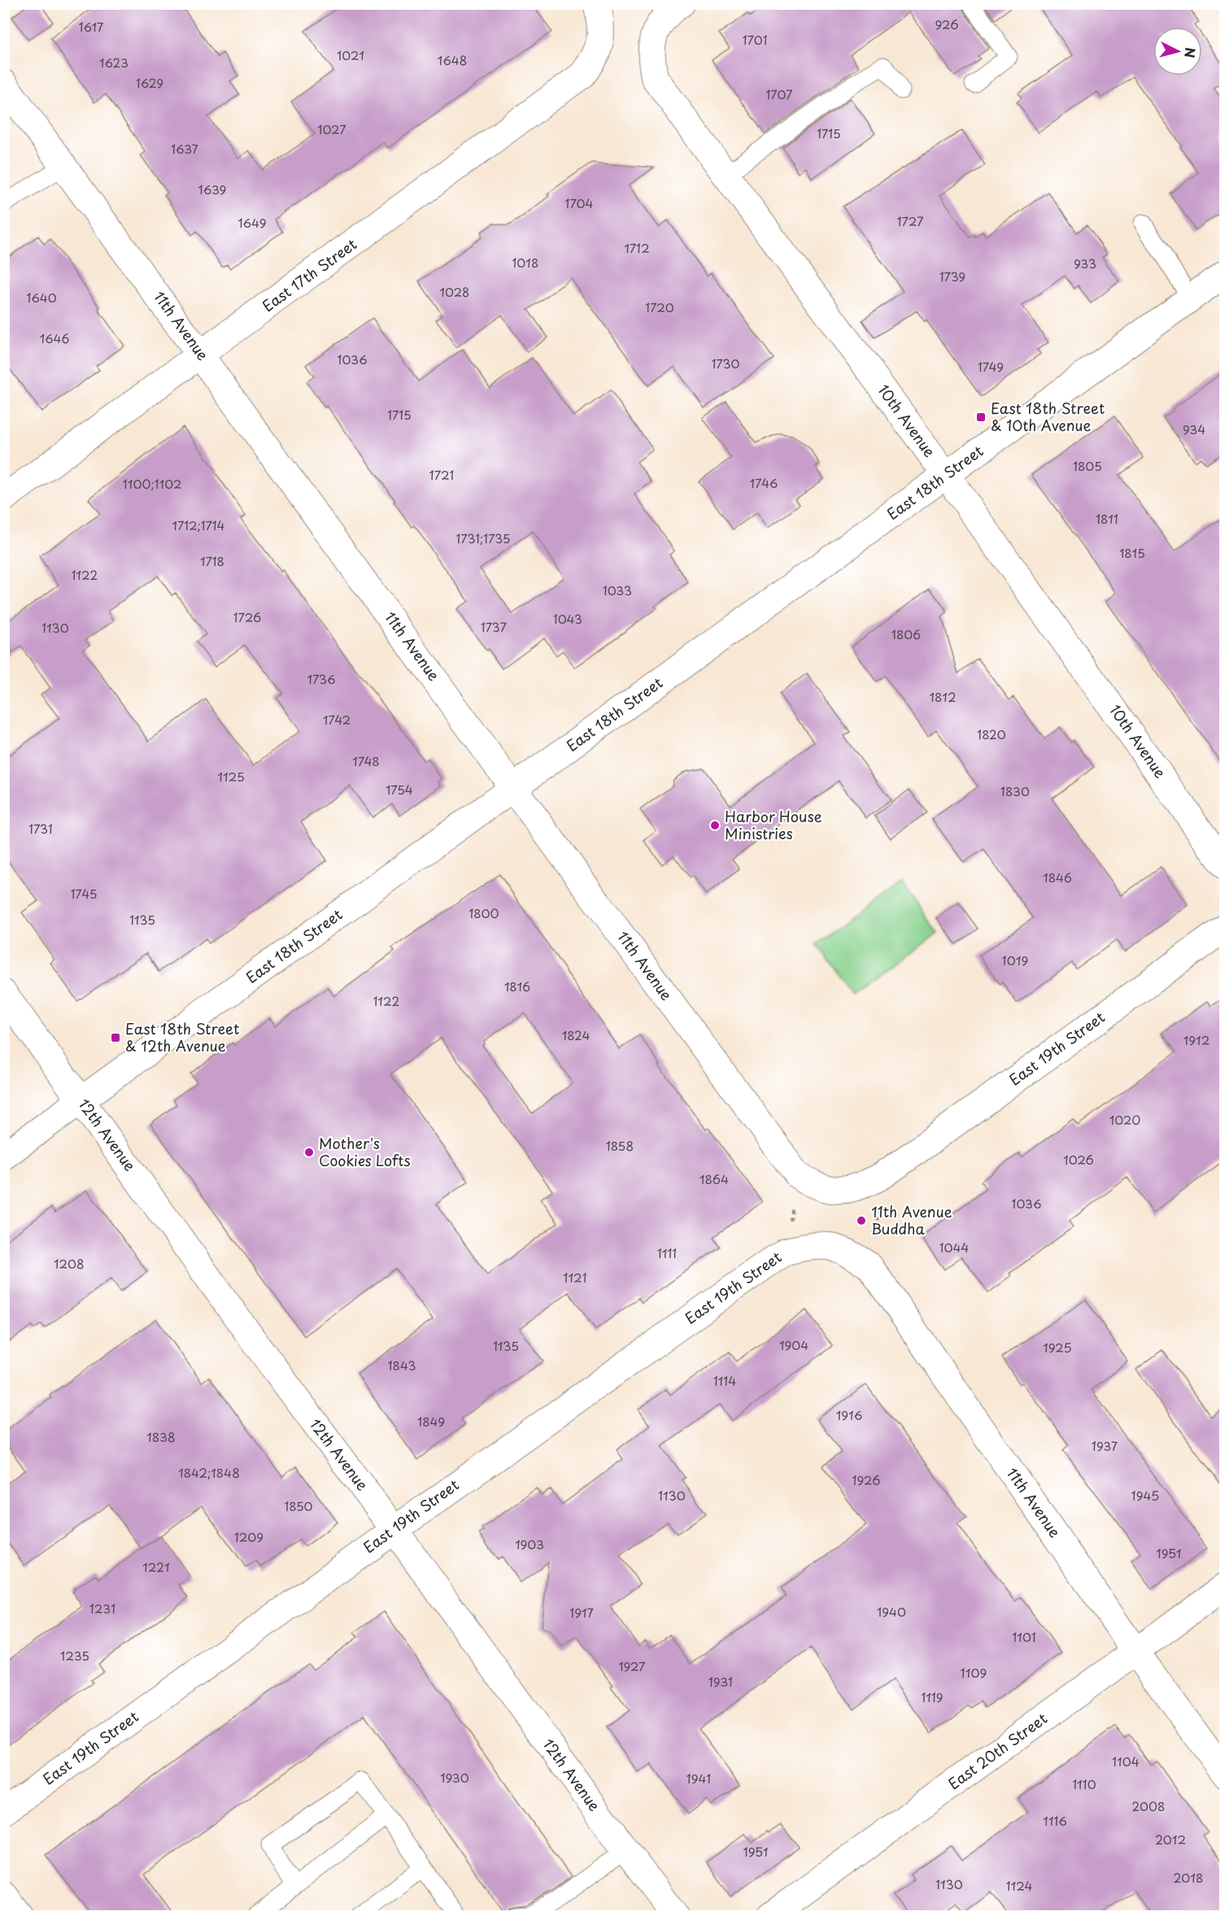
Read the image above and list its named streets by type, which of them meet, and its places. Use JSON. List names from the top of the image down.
{
  "streets": {
    "street": [
      "East 17th Street",
      "11th Avenue",
      "10th Avenue",
      "East 18th Street",
      "East 19th Street",
      "12th Avenue",
      "East 20th Street"
    ]
  },
  "crossings": [
    ["East 17th Street", "11th Avenue"],
    ["11th Avenue", "East 18th Street"],
    ["11th Avenue", "East 19th Street"],
    ["11th Avenue", "East 20th Street"],
    ["10th Avenue", "East 18th Street"],
    ["East 18th Street", "12th Avenue"],
    ["East 19th Street", "12th Avenue"]
  ],
  "places": {
    "transit": ["East 18th Street & 10th Avenue", "East 18th Street & 12th Avenue"],
    "other": ["Harbor House Ministries", "Mother's Cookies Lofts", "11th Avenue Buddha"]
  },
  "house_numbers": [
    "926",
    "1617",
    "1701",
    "1021",
    "1648",
    "1623",
    "1629",
    "1707",
    "1027",
    "1715",
    "1637",
    "1639",
    "1704",
    "1727",
    "1649",
    "1712",
    "1018",
    "933",
    "1739",
    "1028",
    "1640",
    "1720",
    "1646",
    "1036",
    "1730",
    "1749",
    "1715",
    "934",
    "1805",
    "1721",
    "1746",
    "1100;1102",
    "1811",
    "1712;1714",
    "1731;1735",
    "1815",
    "1718",
    "1122",
    "1033",
    "1726",
    "1043",
    "1737",
    "1130",
    "1806",
    "1736",
    "1812",
    "1742",
    "1820",
    "1748",
    "1125",
    "1754",
    "1830",
    "1731",
    "1846",
    "1745",
    "1800",
    "1135",
    "1019",
    "1816",
    "1122",
    "1824",
    "1912",
    "1020",
    "1858",
    "1026",
    "1864",
    "1036",
    "1044",
    "1111",
    "1208",
    "1121",
    "1904",
    "1135",
    "1925",
    "1843",
    "1114",
    "1916",
    "1849",
    "1838",
    "1937",
    "1842;1848",
    "1926",
    "1130",
    "1945",
    "1850",
    "1209",
    "1903",
    "1951",
    "1221",
    "1231",
    "1940",
    "1917",
    "1101",
    "1235",
    "1927",
    "1109",
    "1931",
    "1119",
    "1104",
    "1930",
    "1941",
    "1110",
    "2008",
    "1116",
    "2012",
    "1951",
    "2018",
    "1130",
    "1124"
  ],
  "north": "right"
}
